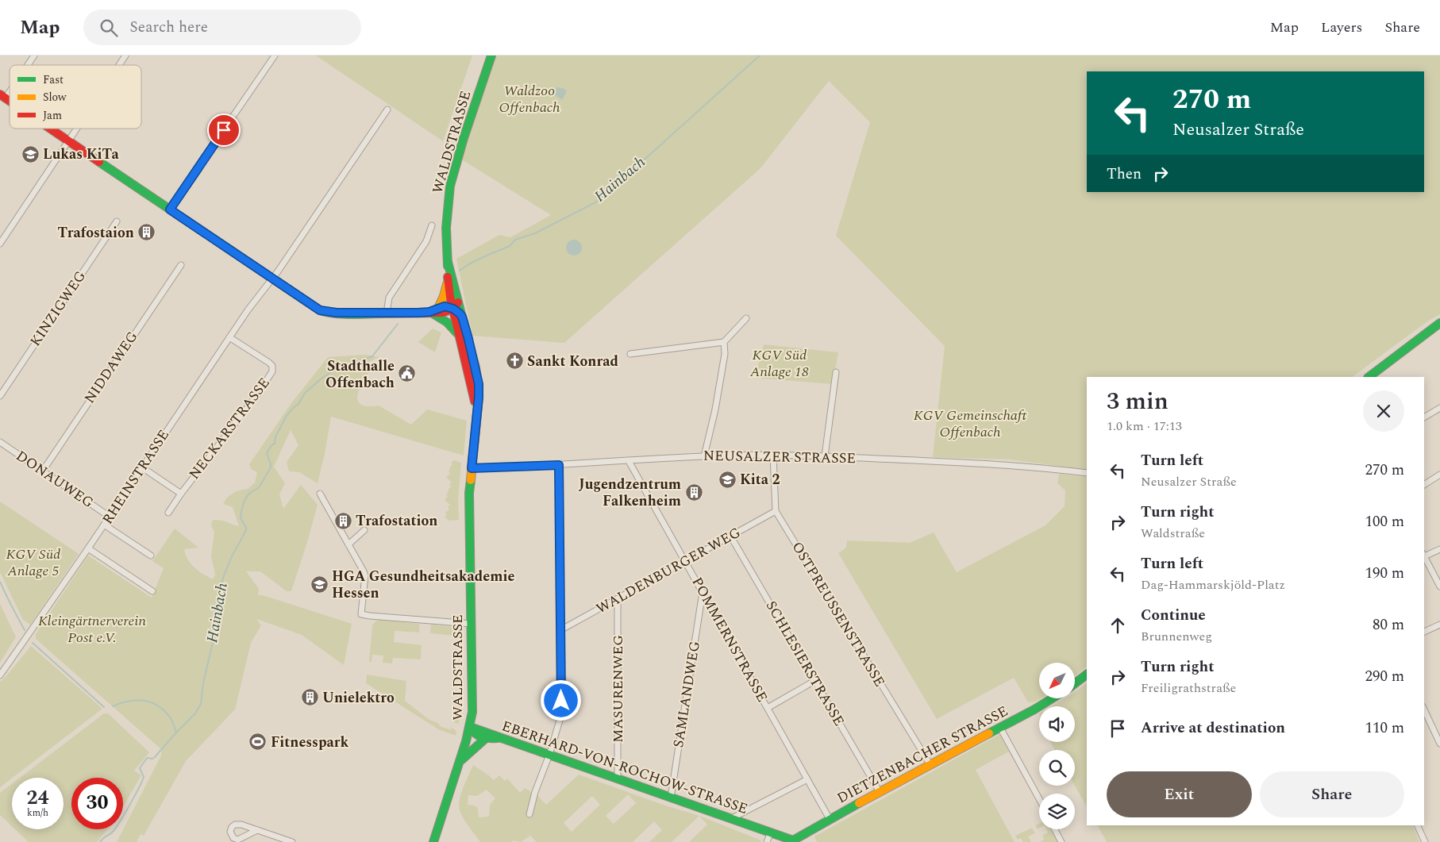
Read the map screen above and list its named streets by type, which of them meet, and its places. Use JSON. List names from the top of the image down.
{
  "streets": {
    "main road": ["WALDSTRASSE", "DIETZENBACHER STRASSE", "EBERHARD-VON-ROCHOW-STRASSE"],
    "street": [
      "KINZIGWEG",
      "NIDDAWEG",
      "NECKARSTRASSE",
      "NEUSALZER STRASSE",
      "RHEINSTRASSE",
      "DONAUWEG",
      "WALDENBURGER WEG",
      "OSTPREUSSENSTRASSE",
      "POMMERNSTRASSE",
      "SCHLESIERSTRASSE",
      "MASURENWEG",
      "SAMLANDWEG"
    ]
  },
  "crossings": [
    ["WALDSTRASSE", "NEUSALZER STRASSE"],
    ["WALDSTRASSE", "EBERHARD-VON-ROCHOW-STRASSE"],
    ["NIDDAWEG", "DONAUWEG"],
    ["NECKARSTRASSE", "RHEINSTRASSE"],
    ["NEUSALZER STRASSE", "OSTPREUSSENSTRASSE"],
    ["NEUSALZER STRASSE", "POMMERNSTRASSE"],
    ["RHEINSTRASSE", "DONAUWEG"],
    ["WALDENBURGER WEG", "OSTPREUSSENSTRASSE"],
    ["WALDENBURGER WEG", "POMMERNSTRASSE"],
    ["WALDENBURGER WEG", "SCHLESIERSTRASSE"],
    ["WALDENBURGER WEG", "MASURENWEG"],
    ["OSTPREUSSENSTRASSE", "DIETZENBACHER STRASSE"],
    ["POMMERNSTRASSE", "SAMLANDWEG"],
    ["POMMERNSTRASSE", "DIETZENBACHER STRASSE"],
    ["SCHLESIERSTRASSE", "DIETZENBACHER STRASSE"],
    ["MASURENWEG", "EBERHARD-VON-ROCHOW-STRASSE"],
    ["SAMLANDWEG", "EBERHARD-VON-ROCHOW-STRASSE"],
    ["DIETZENBACHER STRASSE", "EBERHARD-VON-ROCHOW-STRASSE"]
  ],
  "water": ["Hainbach"],
  "parks": [
    "Waldzoo Offenbach",
    "KGV Süd Anlage 18",
    "KGV Gemeinschaft Offenbach",
    "KGV Süd Anlage 5",
    "Kleingärtnerverein Post e.V."
  ],
  "places": {
    "school or university": ["Lukas KiTa", "Kita 2", "HGA Gesundheitsakademie Hessen"],
    "building": [
      "Trafostaion",
      "Jugendzentrum Falkenheim",
      "Trafostation",
      "Unielektro"
    ],
    "church": ["Sankt Konrad"],
    "public building": ["Stadthalle Offenbach"],
    "sports": ["Fitnesspark"]
  },
  "legend": ["Fast", "Slow", "Jam"],
  "north": "bottom left",
  "page": {
    "header": "Map",
    "search": "Search here",
    "nav": ["Map", "Layers", "Share"],
    "turn": ["270 m", "Neusalzer Straße"],
    "then": "Then",
    "heading": ["3 min", "1.0 km · 17:13"],
    "list": [
      {
        "name": "Turn left",
        "note": "Neusalzer Straße",
        "value": "270 m"
      },
      {
        "name": "Turn right",
        "note": "Waldstraße",
        "value": "100 m"
      },
      {
        "name": "Turn left",
        "note": "Dag-Hammarskjöld-Platz",
        "value": "190 m"
      },
      {
        "name": "Continue",
        "note": "Brunnenweg",
        "value": "80 m"
      },
      {
        "name": "Turn right",
        "note": "Freiligrathstraße",
        "value": "290 m"
      },
      {
        "name": "Arrive at destination",
        "value": "110 m"
      }
    ],
    "buttons": ["Exit", "Share"],
    "speed": "24 km/h",
    "limit": "30"
  }
}
